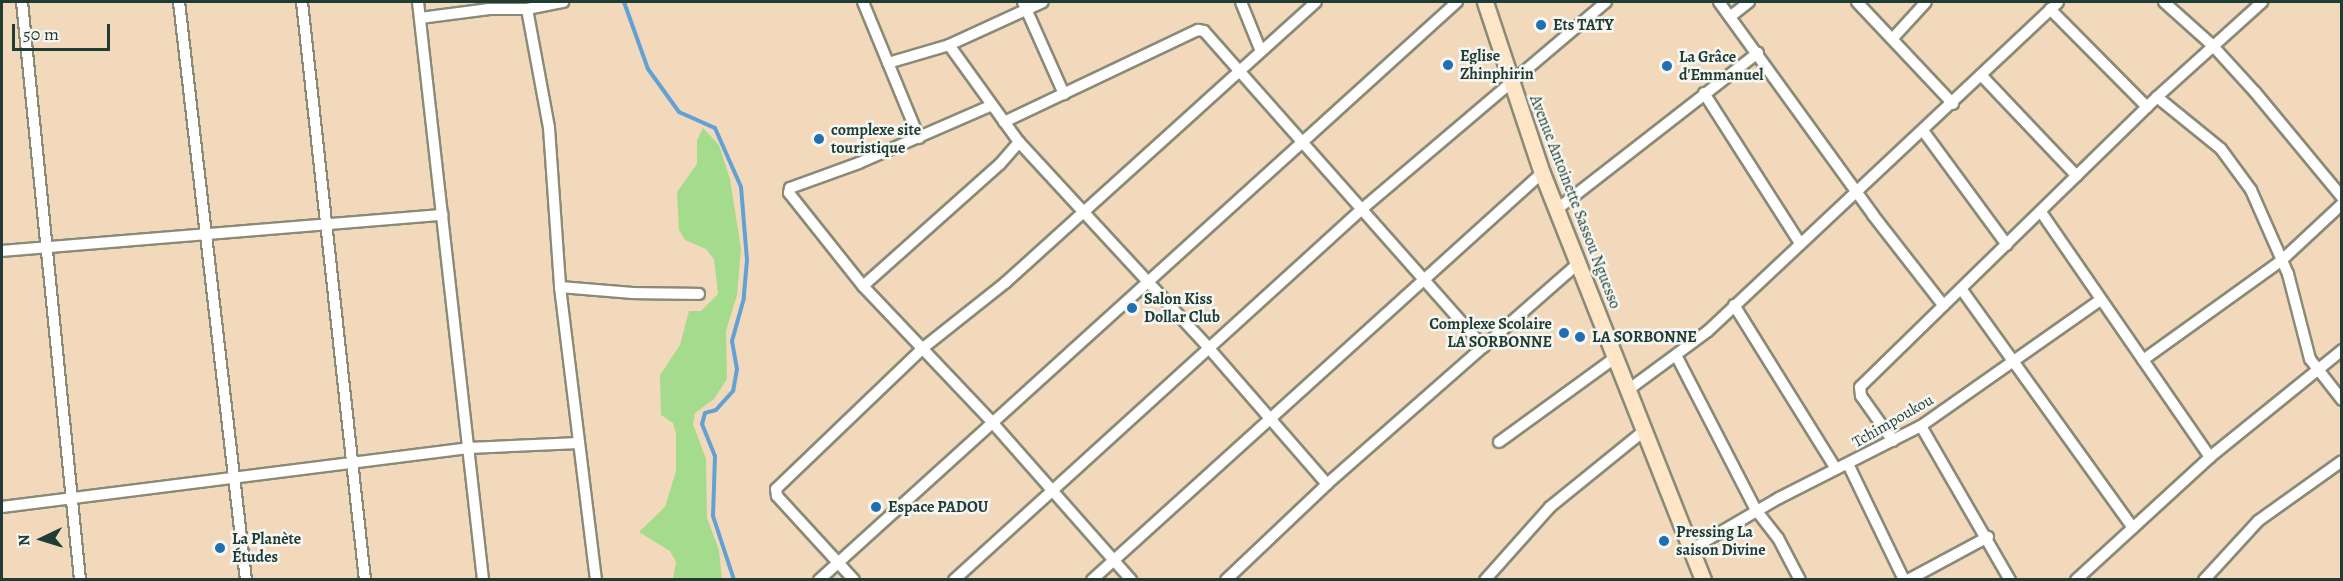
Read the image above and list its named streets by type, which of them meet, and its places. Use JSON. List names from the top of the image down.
{
  "streets": {
    "street": ["Avenue Antoinette Sassou Nguesso", "Tchimpoukou"]
  },
  "crossings": [
    ["Avenue Antoinette Sassou Nguesso", "Tchimpoukou"]
  ],
  "places": [
    "Ets TATY",
    "Eglise Zhinphirin",
    "La Grâce d'Emmanuel",
    "complexe site touristique",
    "Salon Kiss Dollar Club",
    "Complexe Scolaire LA SORBONNE",
    "LA SORBONNE",
    "Espace PADOU",
    "Pressing La saison Divine",
    "La Planète Études"
  ],
  "scale_bar": "50 m",
  "north": "left"
}
